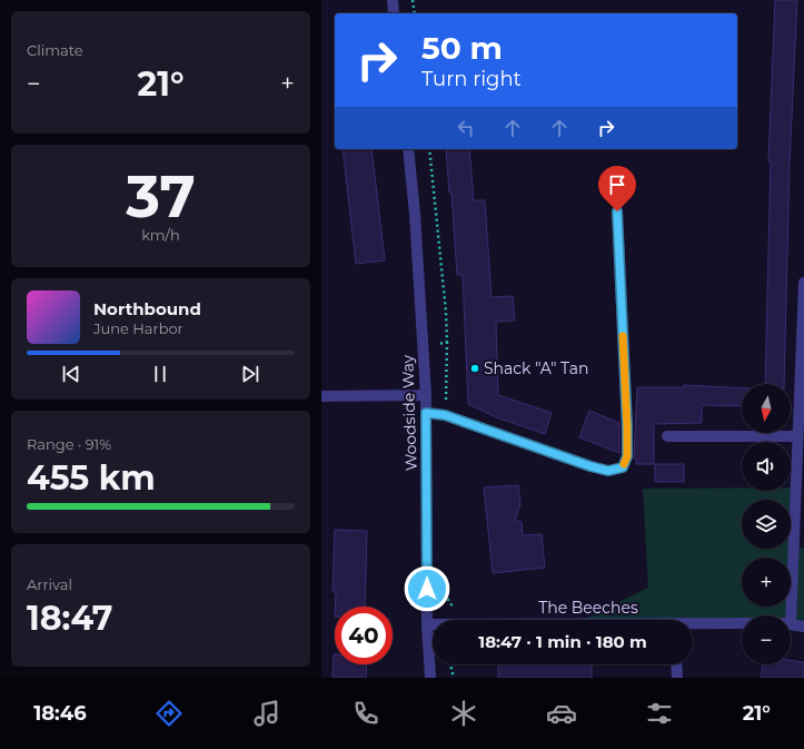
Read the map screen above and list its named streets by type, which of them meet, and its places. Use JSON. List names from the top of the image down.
{
  "streets": {
    "street": ["Woodside Way", "The Beeches"]
  },
  "crossings": [
    ["Woodside Way", "The Beeches"]
  ],
  "places": ["Shack \"A\" Tan"],
  "north": "bottom",
  "page": {
    "tile": [
      "Climate",
      ["37", "km/h"],
      ["Range · 91%", "455 km"],
      ["Arrival", "18:47"]
    ],
    "turn": ["50 m", "Turn right"],
    "heat": ["−", "21°", "+"],
    "song": ["Northbound", "June Harbor"],
    "map_buttons": ["+", "−"],
    "limit": "40",
    "trip": "18:47 · 1 min · 180 m",
    "tabs": ["18:46", "21°"]
  }
}
